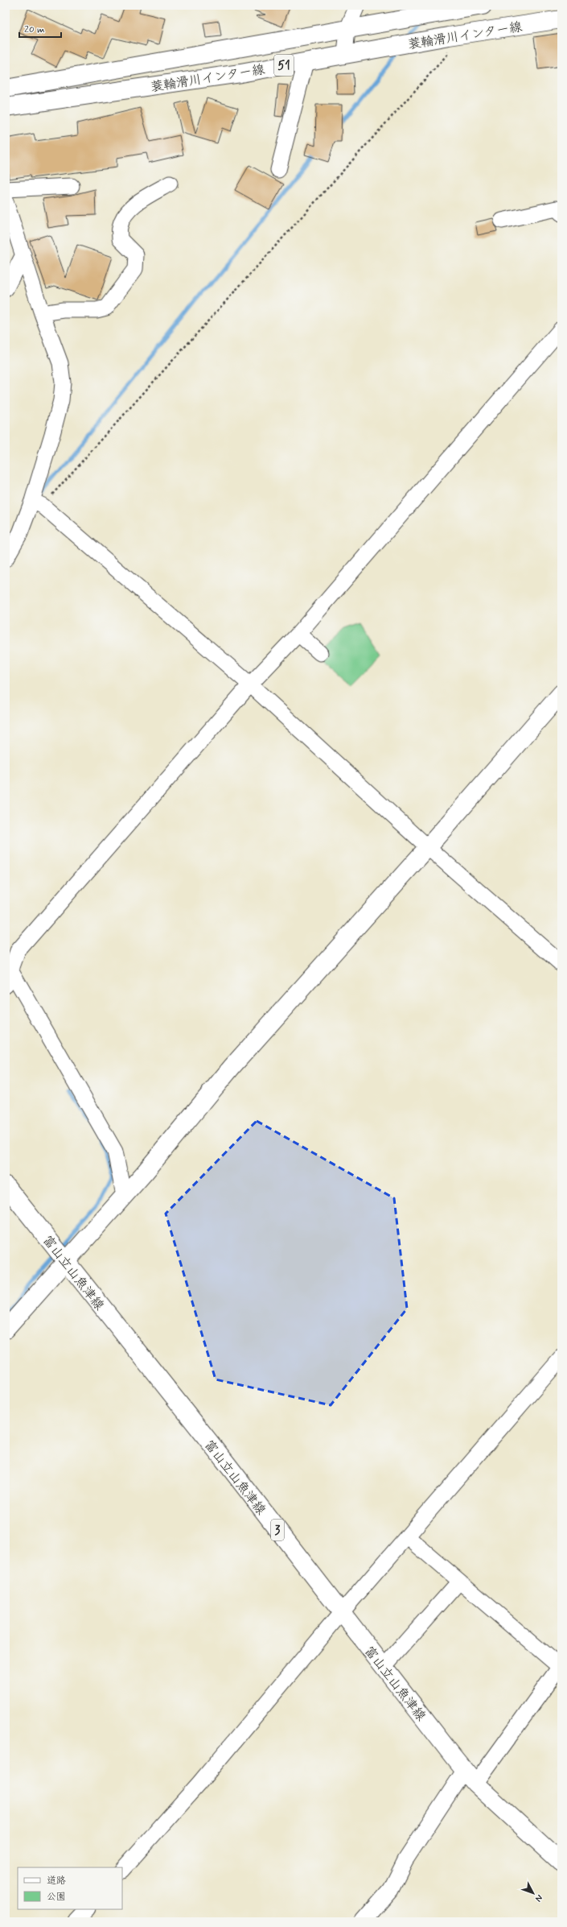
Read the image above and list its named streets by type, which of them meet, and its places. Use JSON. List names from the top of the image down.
{
  "streets": {
    "main road": [
      "蓑輪滑川インター線",
      "51",
      "富山立山魚津線",
      "3"
    ]
  },
  "legend": ["道路", "公園"],
  "scale_bar": "20 m",
  "north": "bottom right"
}
